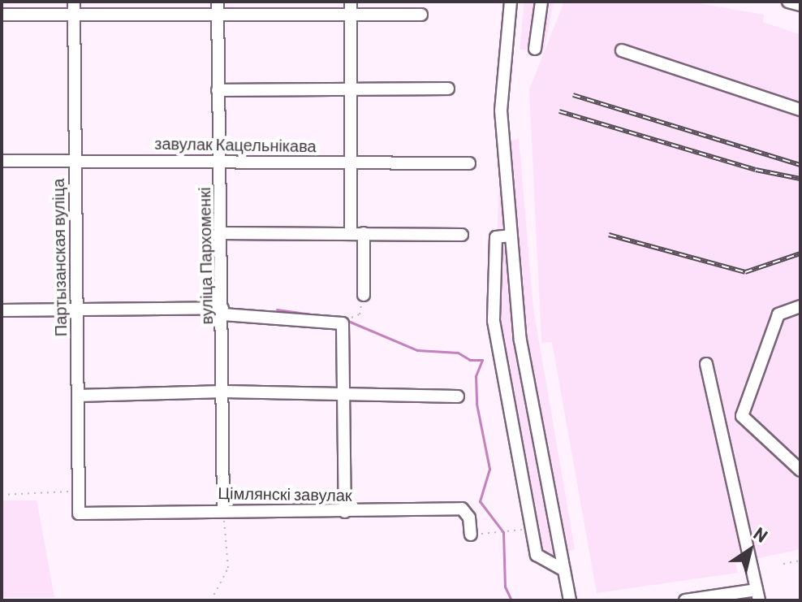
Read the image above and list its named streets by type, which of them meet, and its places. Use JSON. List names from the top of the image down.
{
  "streets": {
    "street": [
      "завулак Кацельнікава",
      "вуліца Пархоменкі",
      "Партызанская вуліца",
      "Цімлянскі завулак"
    ]
  },
  "crossings": [
    ["завулак Кацельнікава", "вуліца Пархоменкі"],
    ["завулак Кацельнікава", "Партызанская вуліца"],
    ["вуліца Пархоменкі", "Цімлянскі завулак"],
    ["Партызанская вуліца", "Цімлянскі завулак"]
  ],
  "north": "top right"
}
